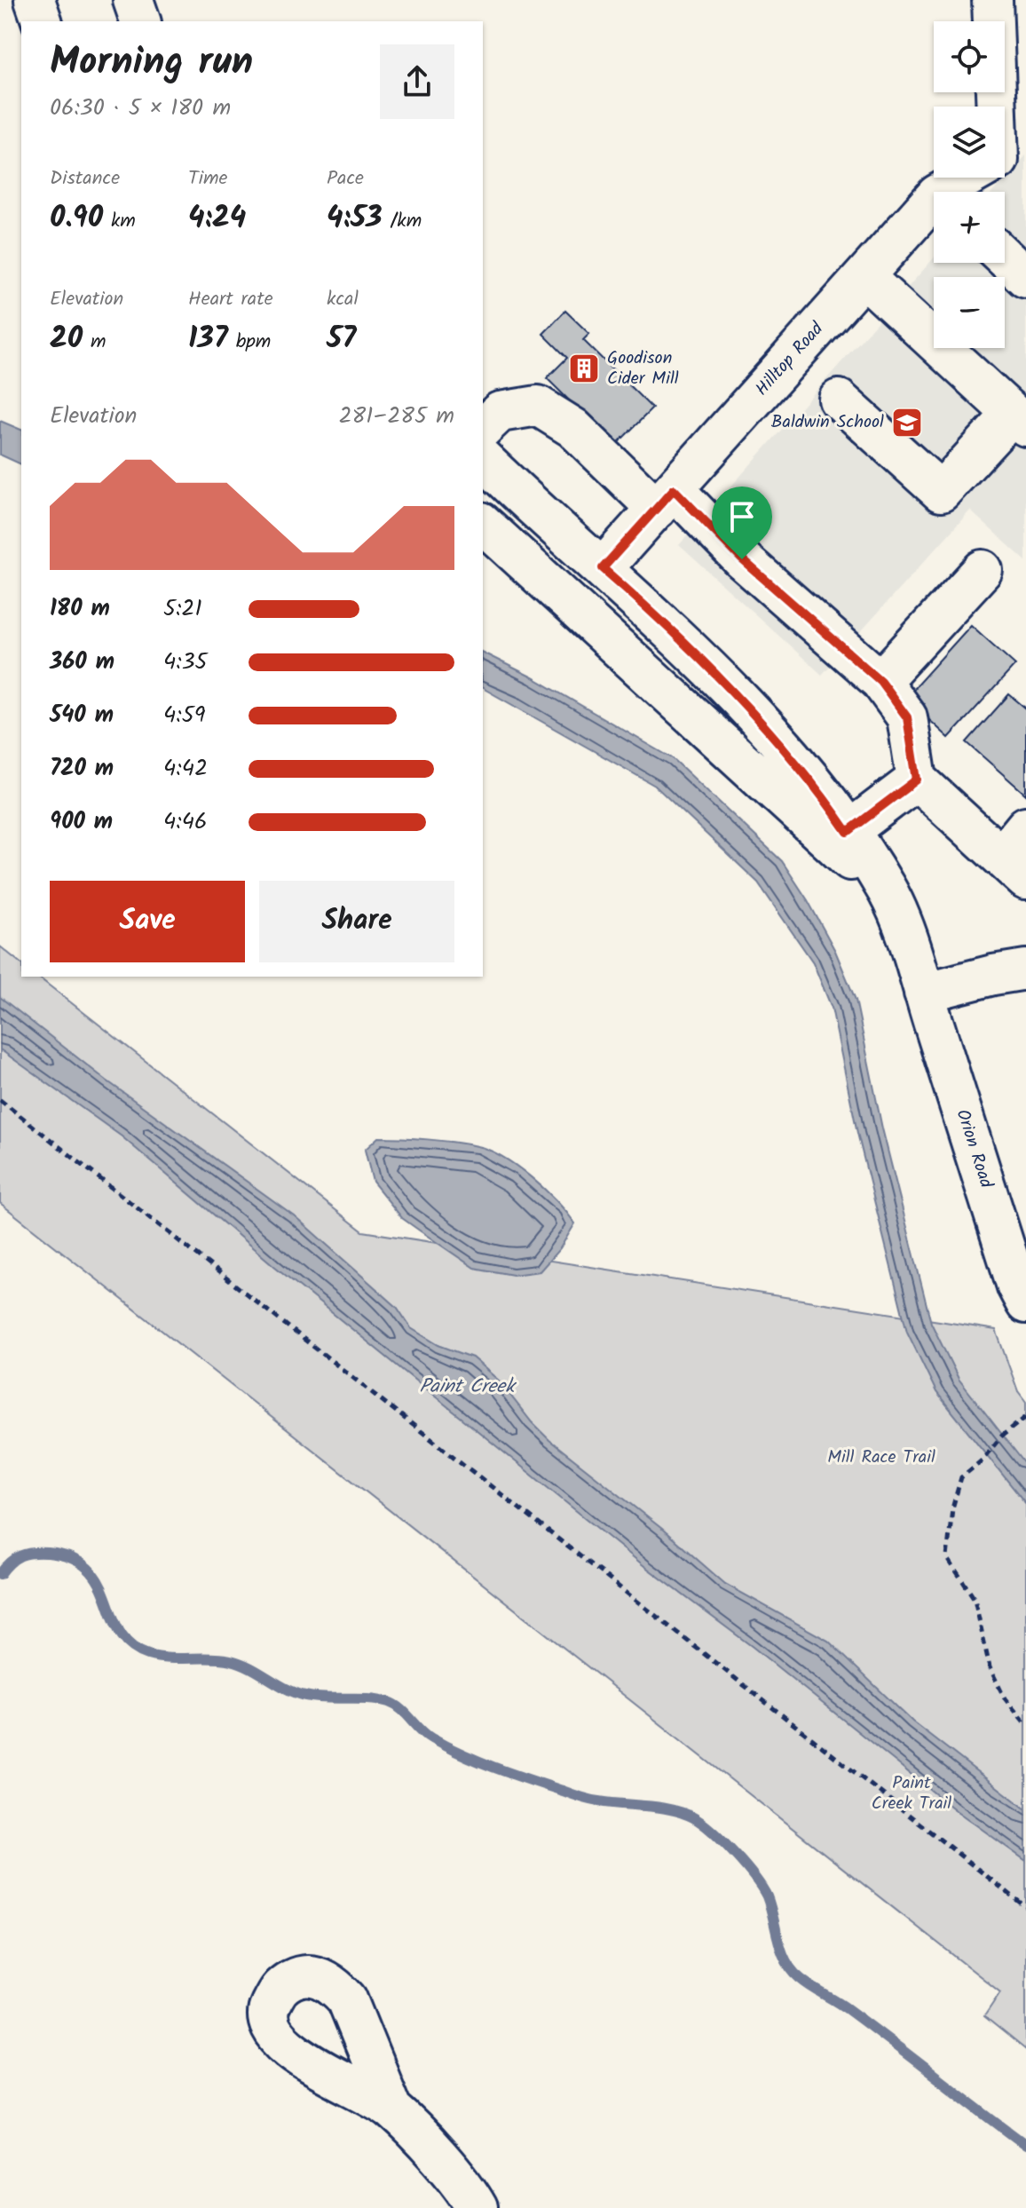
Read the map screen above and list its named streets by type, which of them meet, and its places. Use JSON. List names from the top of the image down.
{
  "streets": {
    "street": ["Hilltop Road", "Orion Road"]
  },
  "crossings": [
    ["Hilltop Road", "Orion Road"]
  ],
  "water": ["Paint Creek"],
  "parks": ["Mill Race Trail", "Paint Creek Trail"],
  "places": {
    "building": ["Goodison Cider Mill"],
    "school or university": ["Baldwin School"]
  },
  "page": {
    "map_buttons": ["+", "−"],
    "heading": ["Morning run", "06:30 · 5 × 180 m"],
    "stats": [
      ["Distance", "0.90 km"],
      ["Time", "4:24"],
      ["Pace", "4:53 /km"],
      ["Elevation", "20 m"],
      ["Heart rate", "137 bpm"],
      ["kcal", "57"]
    ],
    "chart": ["Elevation", "281–285 m"],
    "list": [
      {
        "name": "180 m",
        "note": "5:21"
      },
      {
        "name": "360 m",
        "note": "4:35"
      },
      {
        "name": "540 m",
        "note": "4:59"
      },
      {
        "name": "720 m",
        "note": "4:42"
      },
      {
        "name": "900 m",
        "note": "4:46"
      }
    ],
    "buttons": ["Save", "Share"]
  }
}
